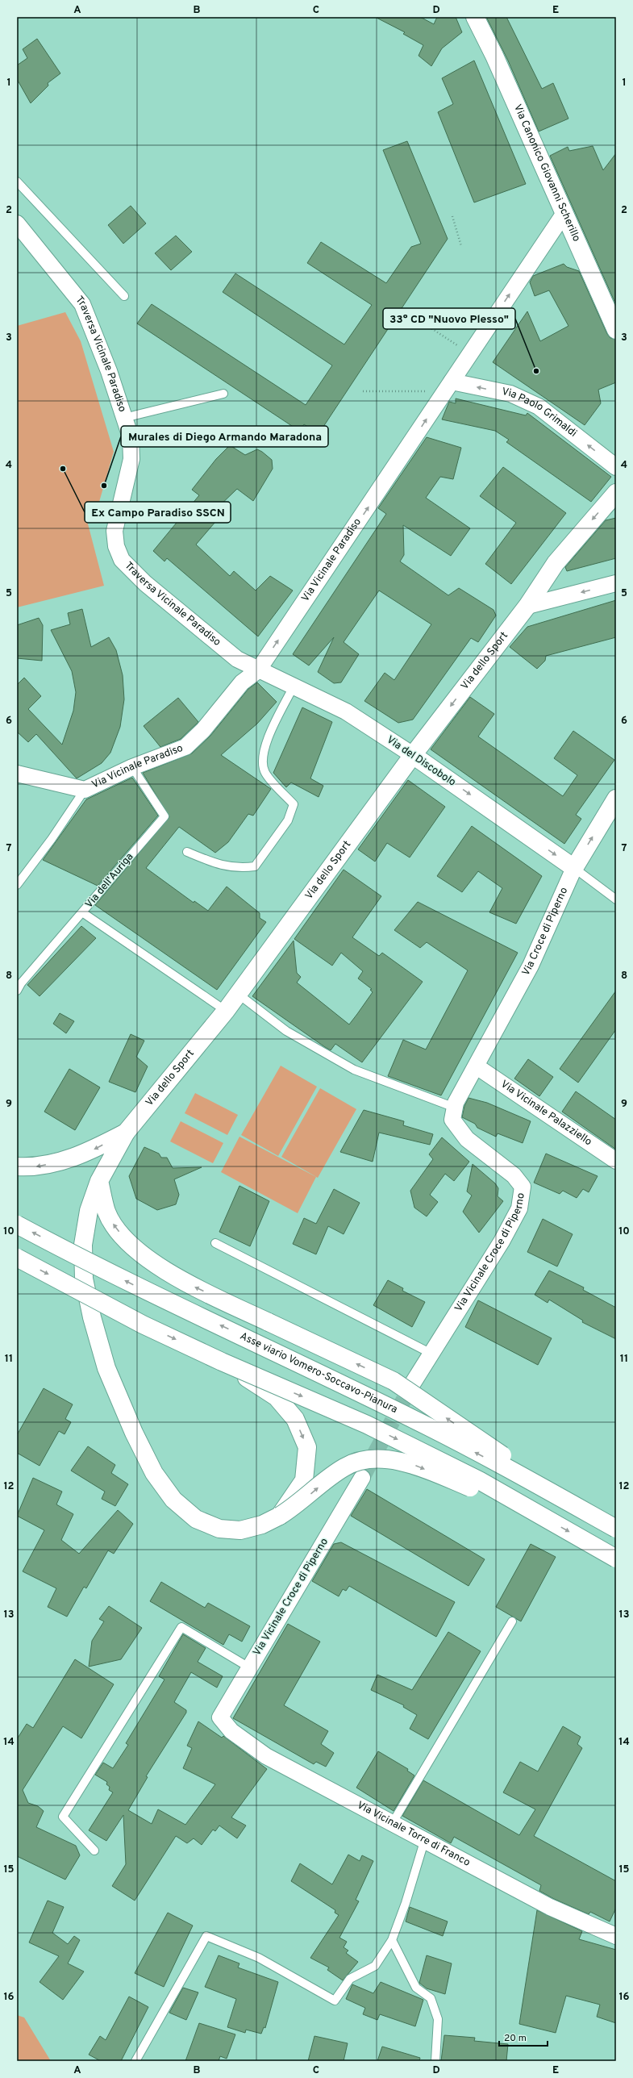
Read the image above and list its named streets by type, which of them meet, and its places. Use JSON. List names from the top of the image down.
{
  "streets": {
    "main road": [
      "Via Canonico Giovanni Scherillo",
      "Via dello Sport",
      "Via del Discobolo",
      "Via Croce di Piperno",
      "Asse viario Vomero-Soccavo-Pianura"
    ],
    "street": [
      "Traversa Vicinale Paradiso",
      "Via Paolo Grimaldi",
      "Via Vicinale Paradiso",
      "Via Vicinale Palazziello",
      "Via Vicinale Croce di Piperno",
      "Via Vicinale Torre di Franco"
    ],
    "lane": ["Via dell'Auriga"]
  },
  "crossings": [
    ["Via Canonico Giovanni Scherillo", "Via Vicinale Paradiso"],
    ["Traversa Vicinale Paradiso", "Via Vicinale Paradiso"],
    ["Traversa Vicinale Paradiso", "Via del Discobolo"],
    ["Via Paolo Grimaldi", "Via Vicinale Paradiso"],
    ["Via Vicinale Paradiso", "Via del Discobolo"],
    ["Via Vicinale Paradiso", "Via dell'Auriga"],
    ["Via dello Sport", "Via del Discobolo"],
    ["Via del Discobolo", "Via Croce di Piperno"],
    ["Via Croce di Piperno", "Via Vicinale Palazziello"],
    ["Via Croce di Piperno", "Via Vicinale Croce di Piperno"],
    ["Via Vicinale Palazziello", "Via Vicinale Croce di Piperno"],
    ["Via Vicinale Croce di Piperno", "Via Vicinale Torre di Franco"]
  ],
  "one_way": [
    "Via Paolo Grimaldi",
    "Via Vicinale Paradiso",
    "Via dello Sport",
    "Via del Discobolo"
  ],
  "places": ["33° CD \"Nuovo Plesso\"", "Ex Campo Paradiso SSCN", "Murales di Diego Armando Maradona"],
  "scale_bar": "20 m",
  "grid": {
    "columns": [
      "A",
      "B",
      "C",
      "D",
      "E"
    ],
    "rows": [
      "1",
      "2",
      "3",
      "4",
      "5",
      "6",
      "7",
      "8",
      "9",
      "10",
      "11",
      "12",
      "13",
      "14",
      "15",
      "16"
    ]
  }
}
